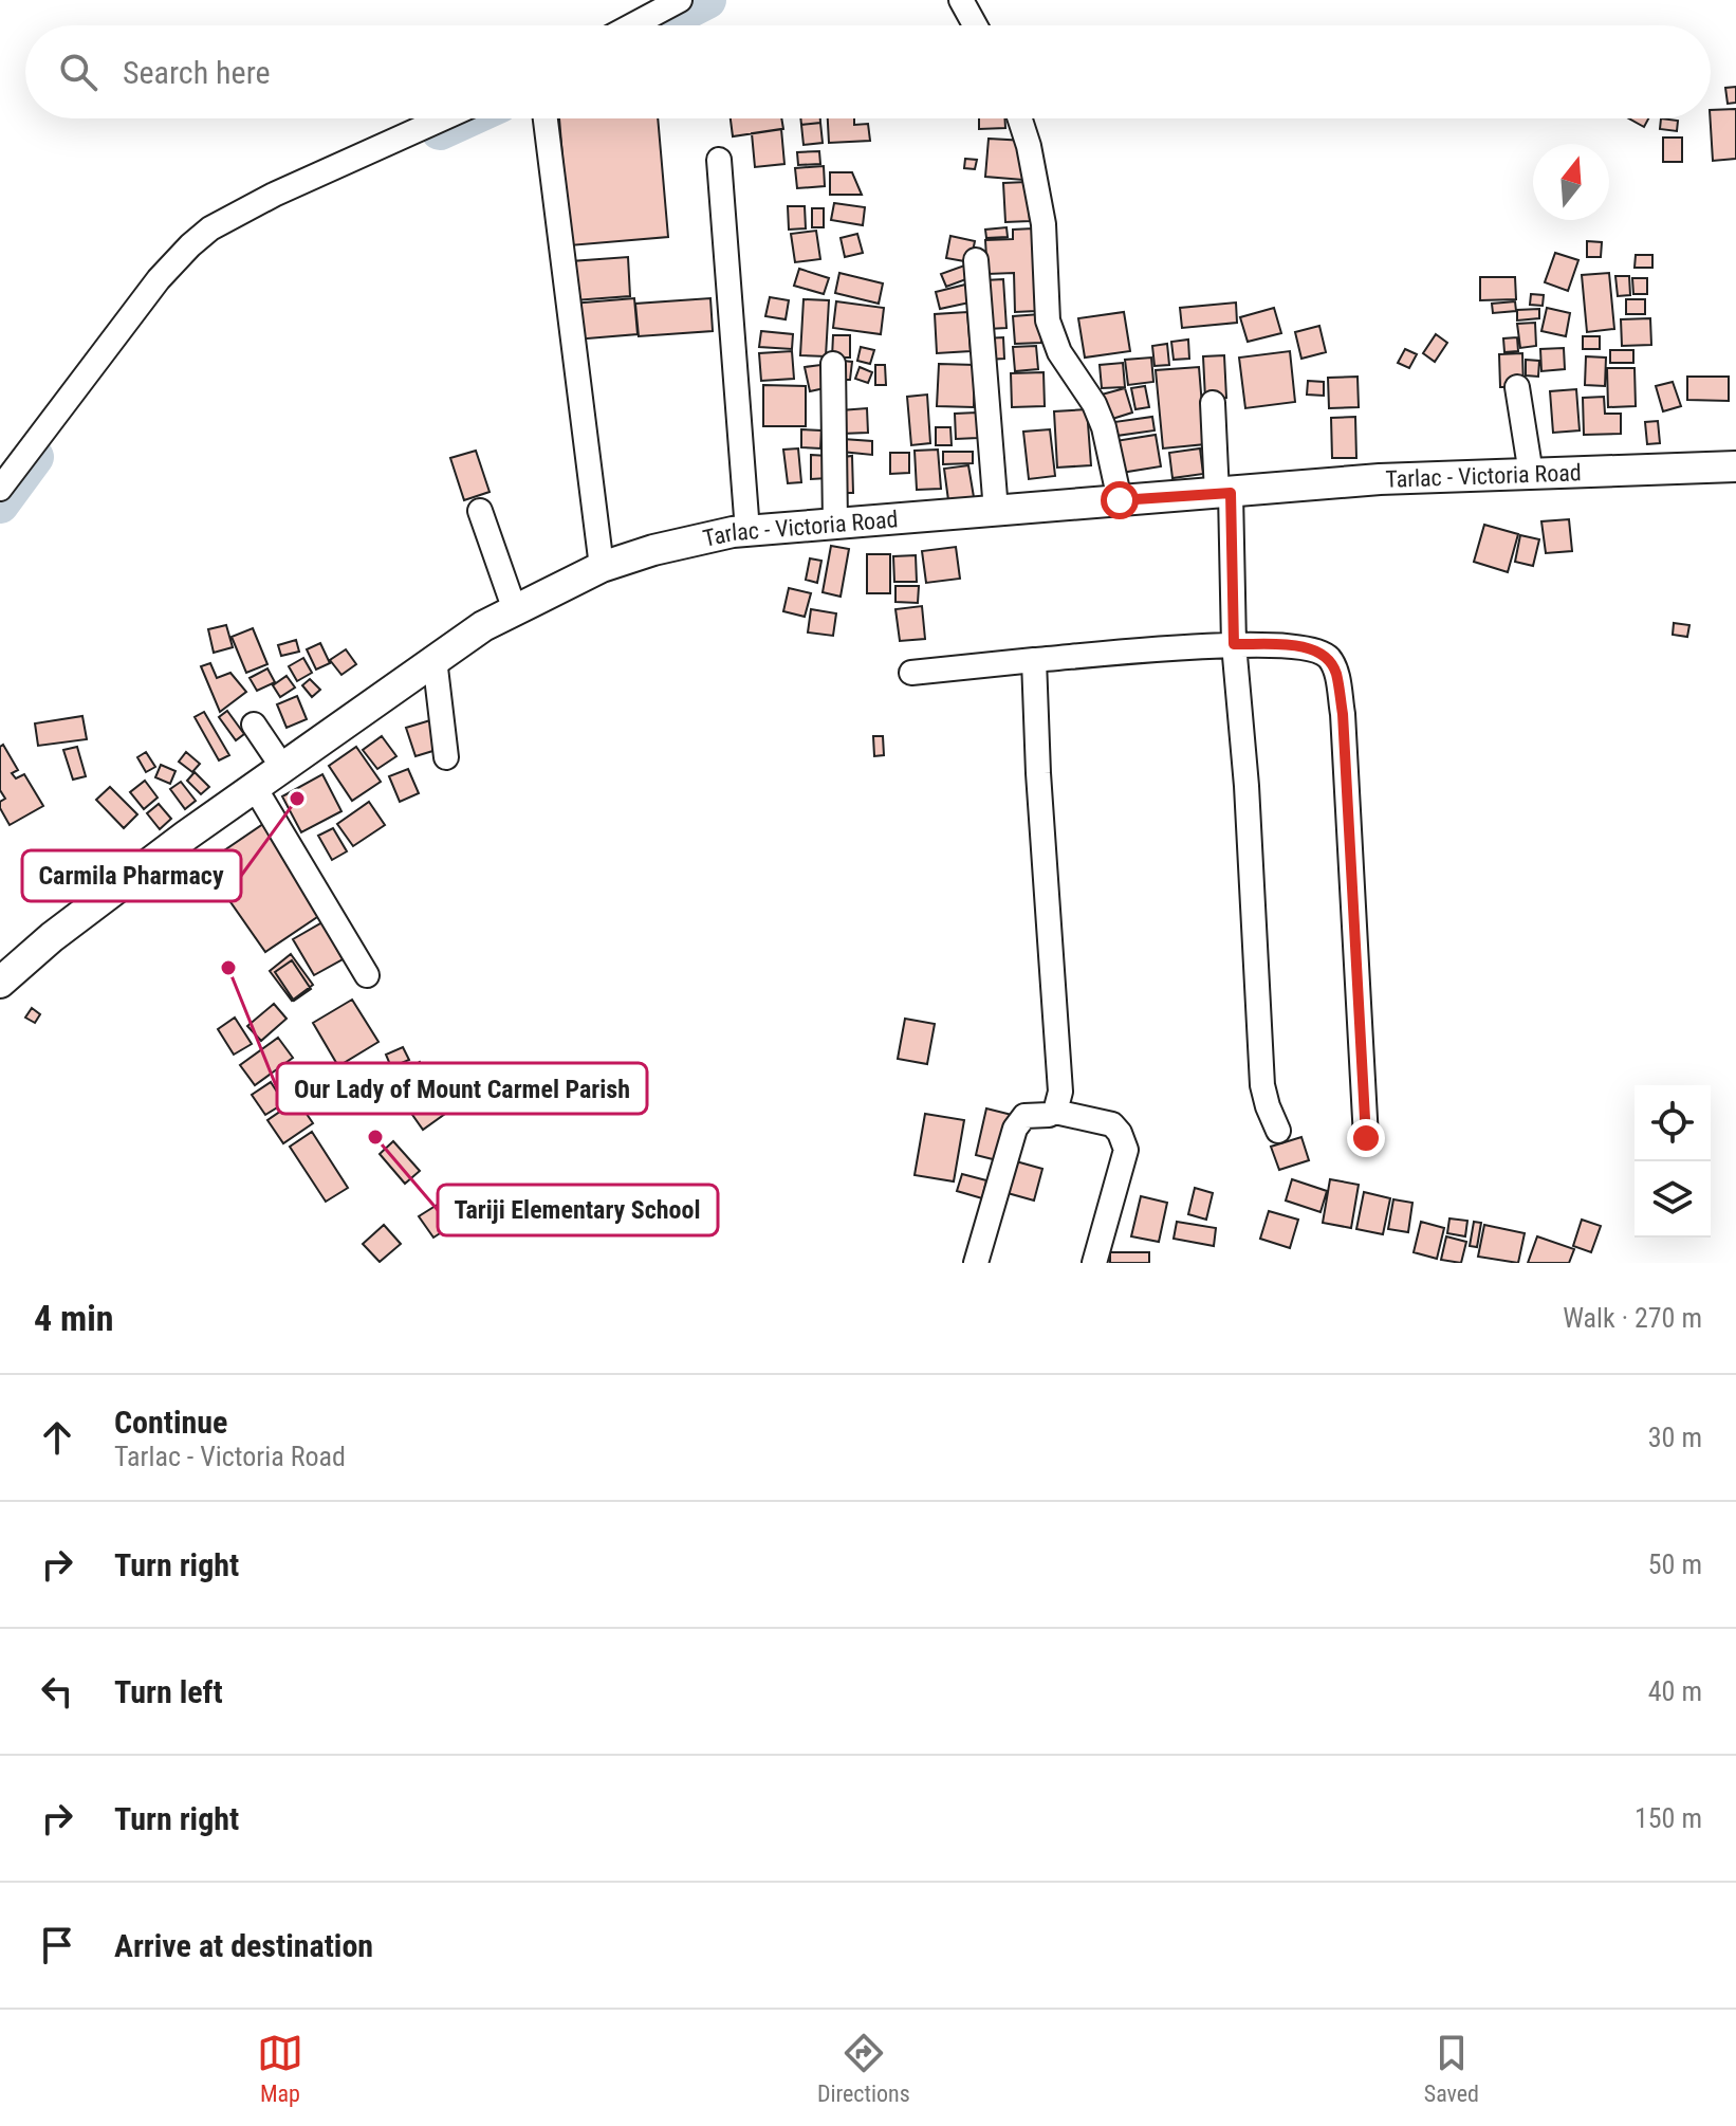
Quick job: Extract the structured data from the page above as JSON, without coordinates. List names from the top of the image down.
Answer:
{
  "streets": {
    "main road": ["Tarlac - Victoria Road"]
  },
  "places": ["Carmila Pharmacy", "Our Lady of Mount Carmel Parish", "Tariji Elementary School"],
  "north": "top",
  "page": {
    "search": "Search here",
    "heading": ["4 min", "Walk · 270 m"],
    "list": [
      ["Continue", "Tarlac - Victoria Road", "30 m"],
      ["Turn right", "50 m"],
      ["Turn left", "40 m"],
      ["Turn right", "150 m"],
      "Arrive at destination"
    ],
    "nav": ["Map", "Directions", "Saved"]
  }
}
